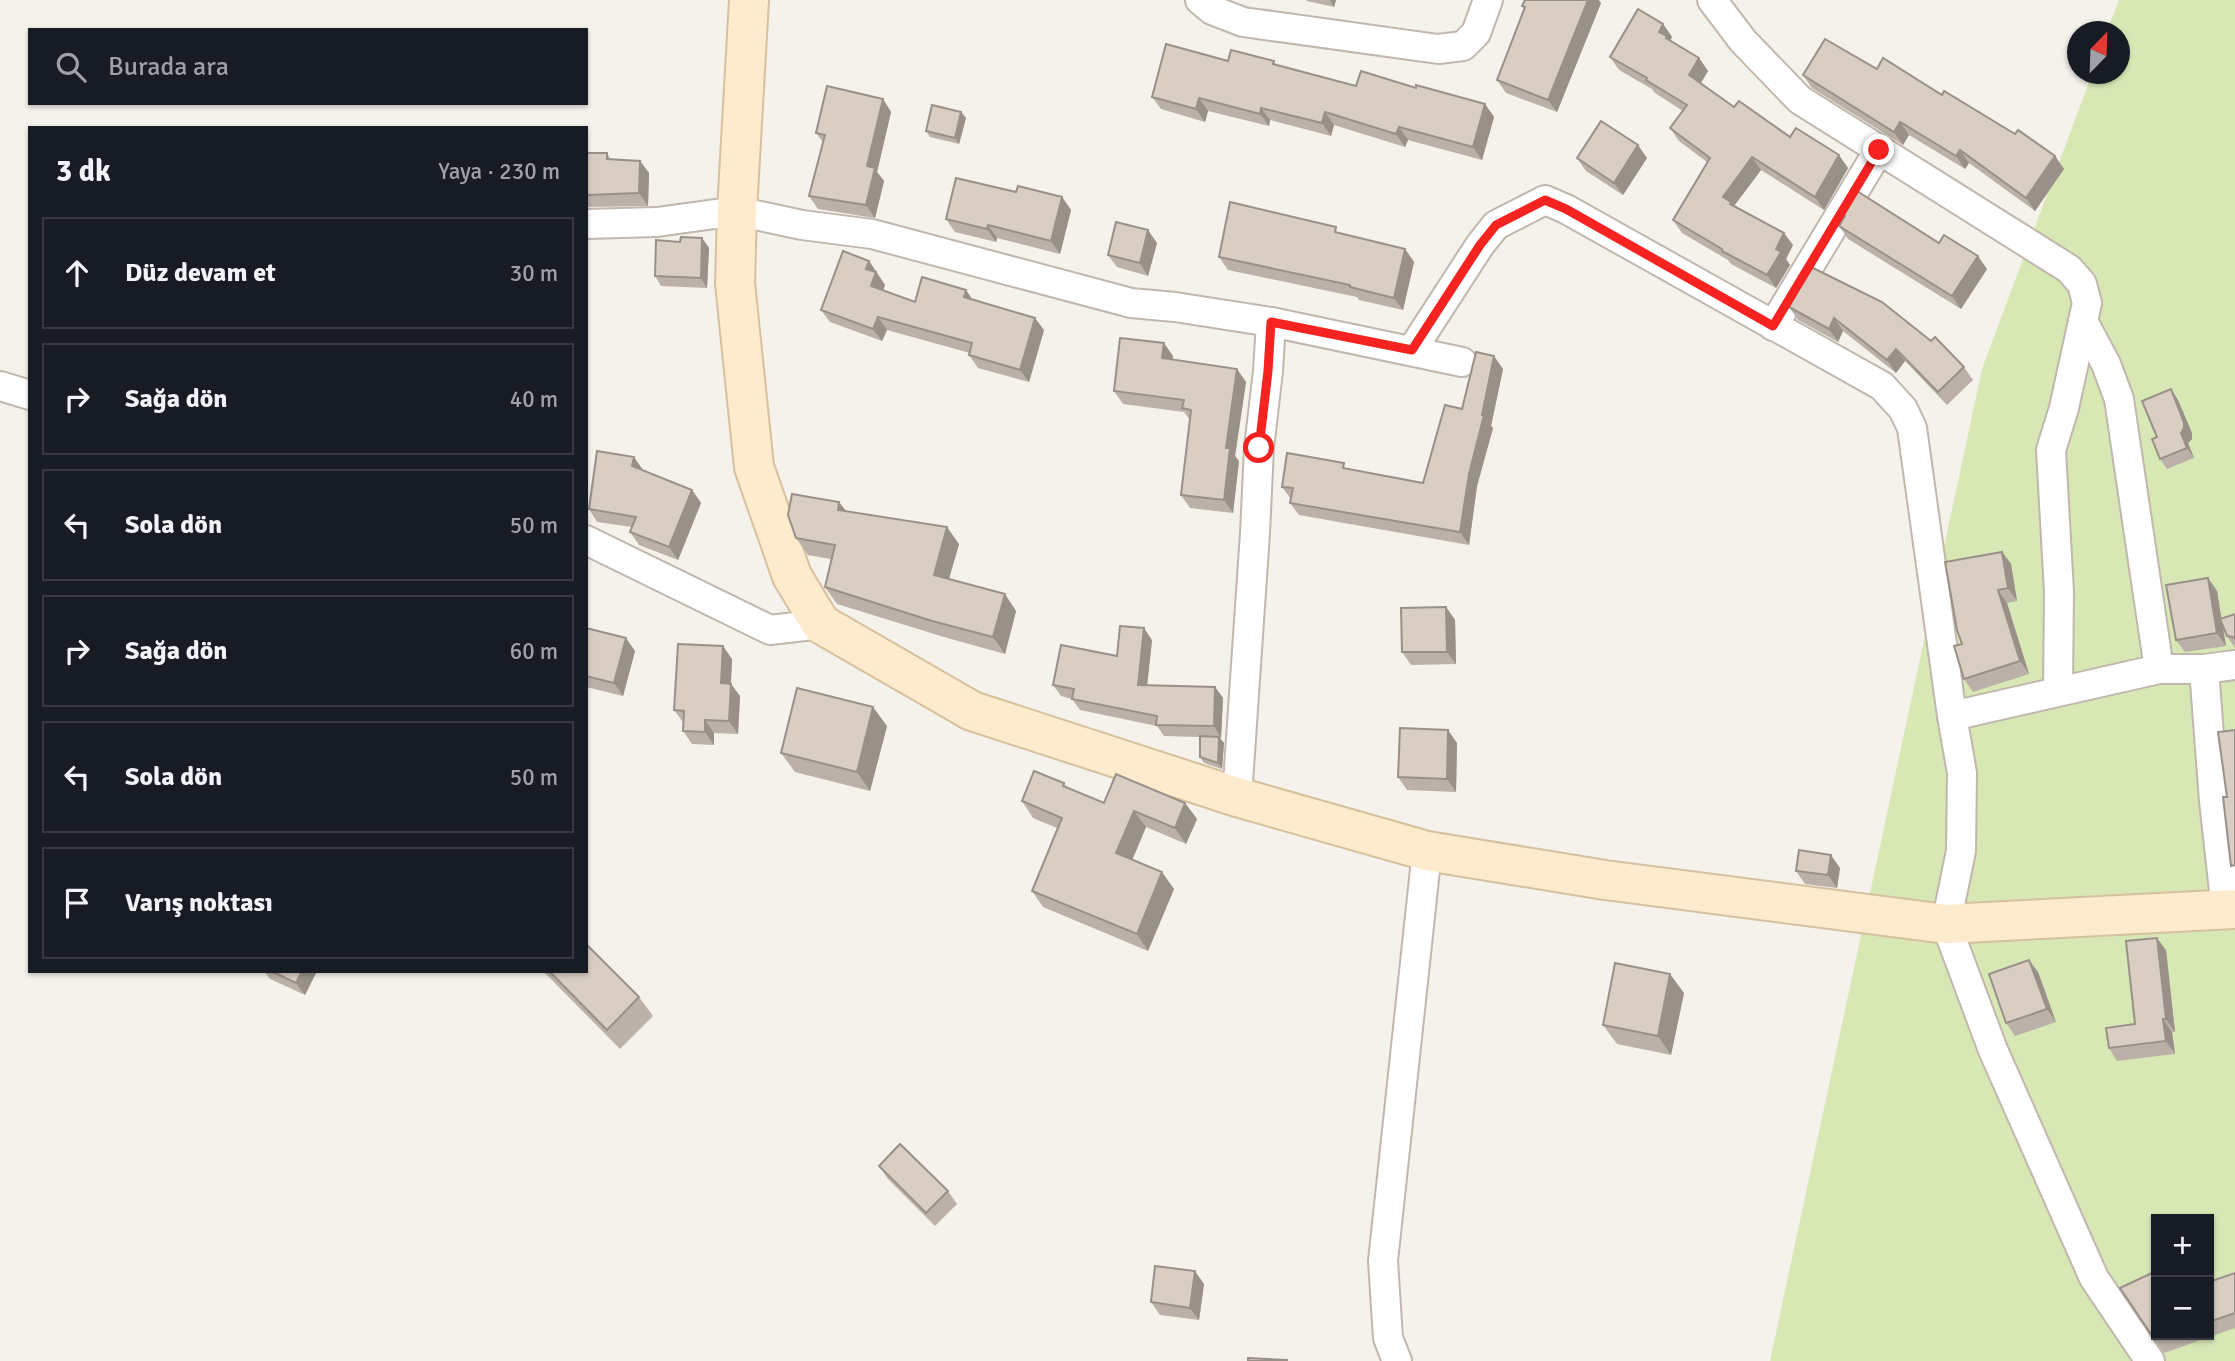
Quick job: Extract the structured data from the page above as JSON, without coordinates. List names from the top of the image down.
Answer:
{
  "north": "top right",
  "page": {
    "search": "Burada ara",
    "heading": ["3 dk", "Yaya · 230 m"],
    "list": [
      ["Düz devam et", "30 m"],
      ["Sağa dön", "40 m"],
      ["Sola dön", "50 m"],
      ["Sağa dön", "60 m"],
      ["Sola dön", "50 m"],
      "Varış noktası"
    ],
    "map_buttons": ["+", "−"]
  }
}
